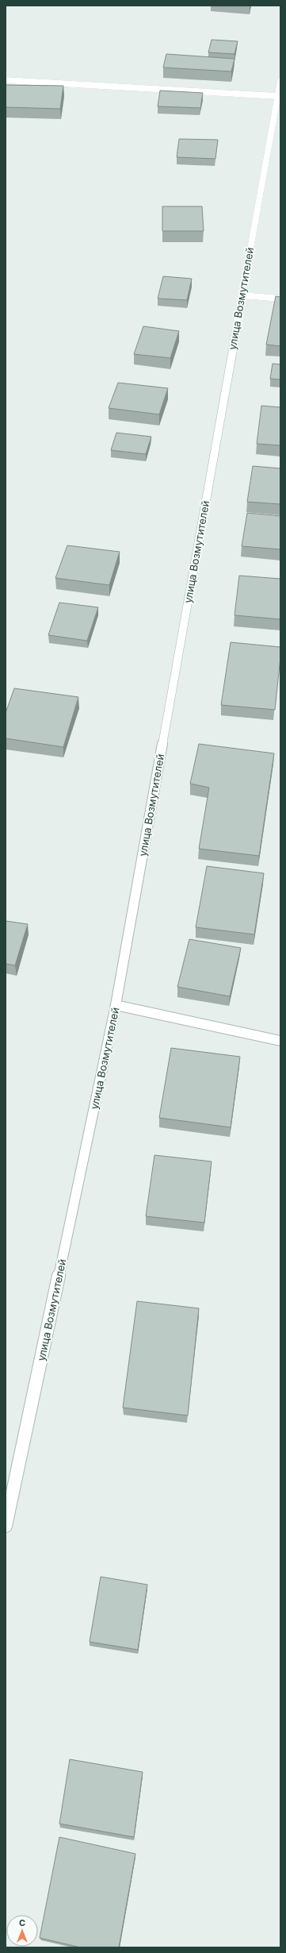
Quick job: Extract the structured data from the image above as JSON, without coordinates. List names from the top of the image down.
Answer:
{
  "streets": {
    "street": ["улица Возмутителей"]
  },
  "north": "top"
}
